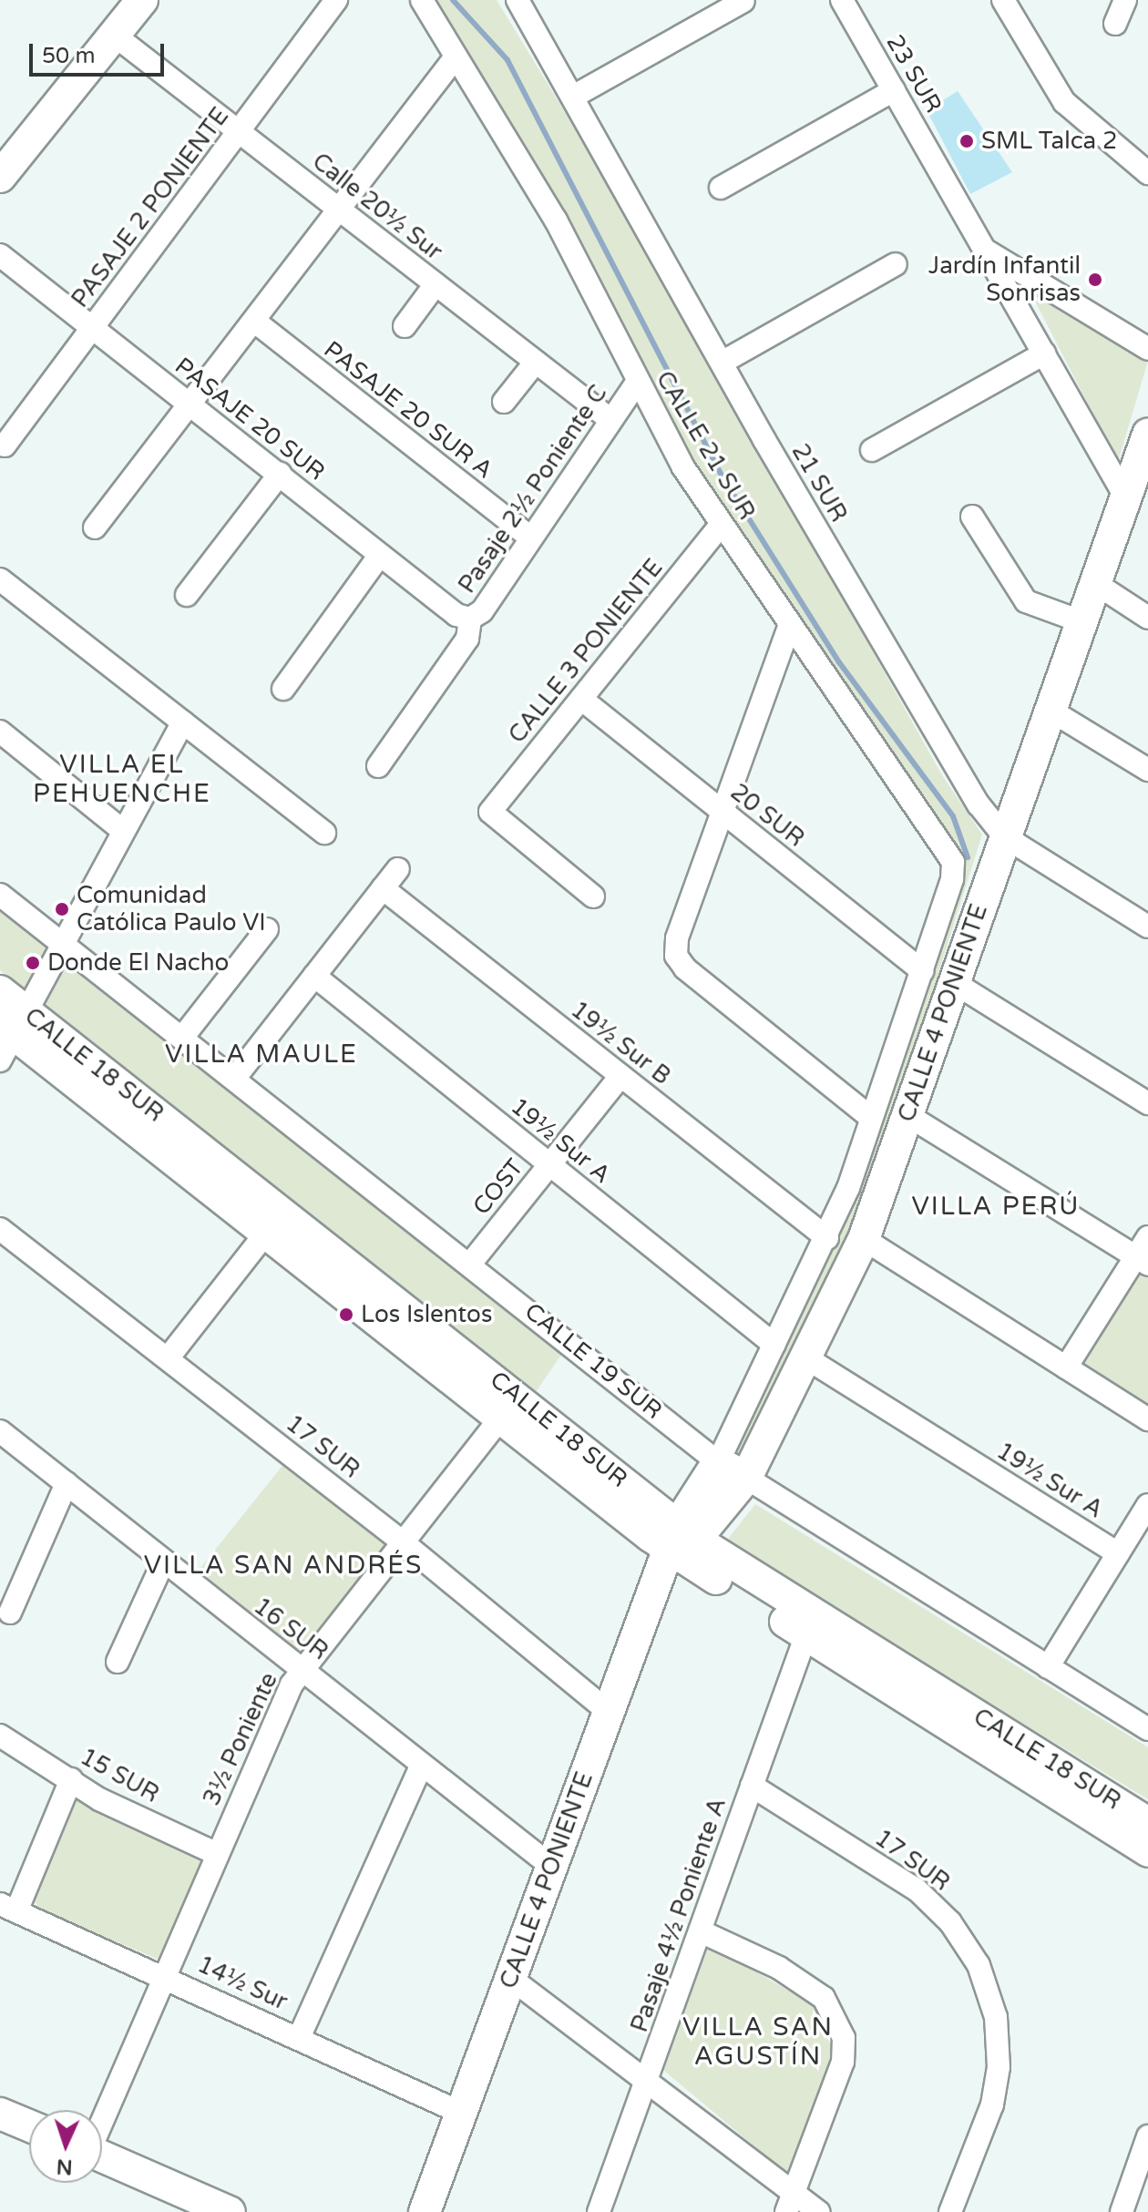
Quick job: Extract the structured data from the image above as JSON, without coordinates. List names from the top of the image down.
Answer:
{
  "streets": {
    "main road": ["CALLE 4 PONIENTE", "CALLE 18 SUR", "CALLE 19 SUR"],
    "street": [
      "23 SUR",
      "Calle 20½ Sur",
      "PASAJE 2 PONIENTE",
      "PASAJE 20 SUR A",
      "PASAJE 20 SUR",
      "CALLE 21 SUR",
      "21 SUR",
      "Pasaje 2½ Poniente C",
      "CALLE 3 PONIENTE",
      "20 SUR",
      "19½ Sur B",
      "19½ Sur A",
      "COST",
      "17 SUR",
      "16 SUR",
      "3½ Poniente",
      "15 SUR",
      "Pasaje 4½ Poniente A",
      "14½ Sur"
    ]
  },
  "crossings": [
    ["23 SUR", "CALLE 4 PONIENTE"],
    ["Calle 20½ Sur", "PASAJE 2 PONIENTE"],
    ["Calle 20½ Sur", "Pasaje 2½ Poniente C"],
    ["PASAJE 2 PONIENTE", "PASAJE 20 SUR"],
    ["PASAJE 20 SUR A", "Pasaje 2½ Poniente C"],
    ["PASAJE 20 SUR", "Pasaje 2½ Poniente C"],
    ["CALLE 21 SUR", "Pasaje 2½ Poniente C"],
    ["CALLE 21 SUR", "CALLE 3 PONIENTE"],
    ["CALLE 21 SUR", "CALLE 4 PONIENTE"],
    ["21 SUR", "CALLE 4 PONIENTE"],
    ["CALLE 3 PONIENTE", "20 SUR"],
    ["20 SUR", "CALLE 4 PONIENTE"],
    ["CALLE 4 PONIENTE", "19½ Sur B"],
    ["CALLE 4 PONIENTE", "CALLE 18 SUR"],
    ["CALLE 4 PONIENTE", "19½ Sur A"],
    ["CALLE 4 PONIENTE", "CALLE 19 SUR"],
    ["CALLE 4 PONIENTE", "17 SUR"],
    ["CALLE 4 PONIENTE", "16 SUR"],
    ["CALLE 4 PONIENTE", "14½ Sur"],
    ["19½ Sur B", "COST"],
    ["CALLE 18 SUR", "3½ Poniente"],
    ["CALLE 18 SUR", "Pasaje 4½ Poniente A"],
    ["19½ Sur A", "COST"],
    ["COST", "CALLE 19 SUR"],
    ["17 SUR", "3½ Poniente"],
    ["17 SUR", "Pasaje 4½ Poniente A"],
    ["16 SUR", "3½ Poniente"],
    ["3½ Poniente", "15 SUR"],
    ["3½ Poniente", "14½ Sur"]
  ],
  "districts": [
    "VILLA EL PEHUENCHE",
    "VILLA MAULE",
    "VILLA PERÚ",
    "VILLA SAN ANDRÉS",
    "VILLA SAN AGUSTÍN"
  ],
  "places": [
    "SML Talca 2",
    "Jardín Infantil Sonrisas",
    "Comunidad Católica Paulo VI",
    "Donde El Nacho",
    "Los Islentos"
  ],
  "scale_bar": "50 m",
  "north": "bottom"
}
